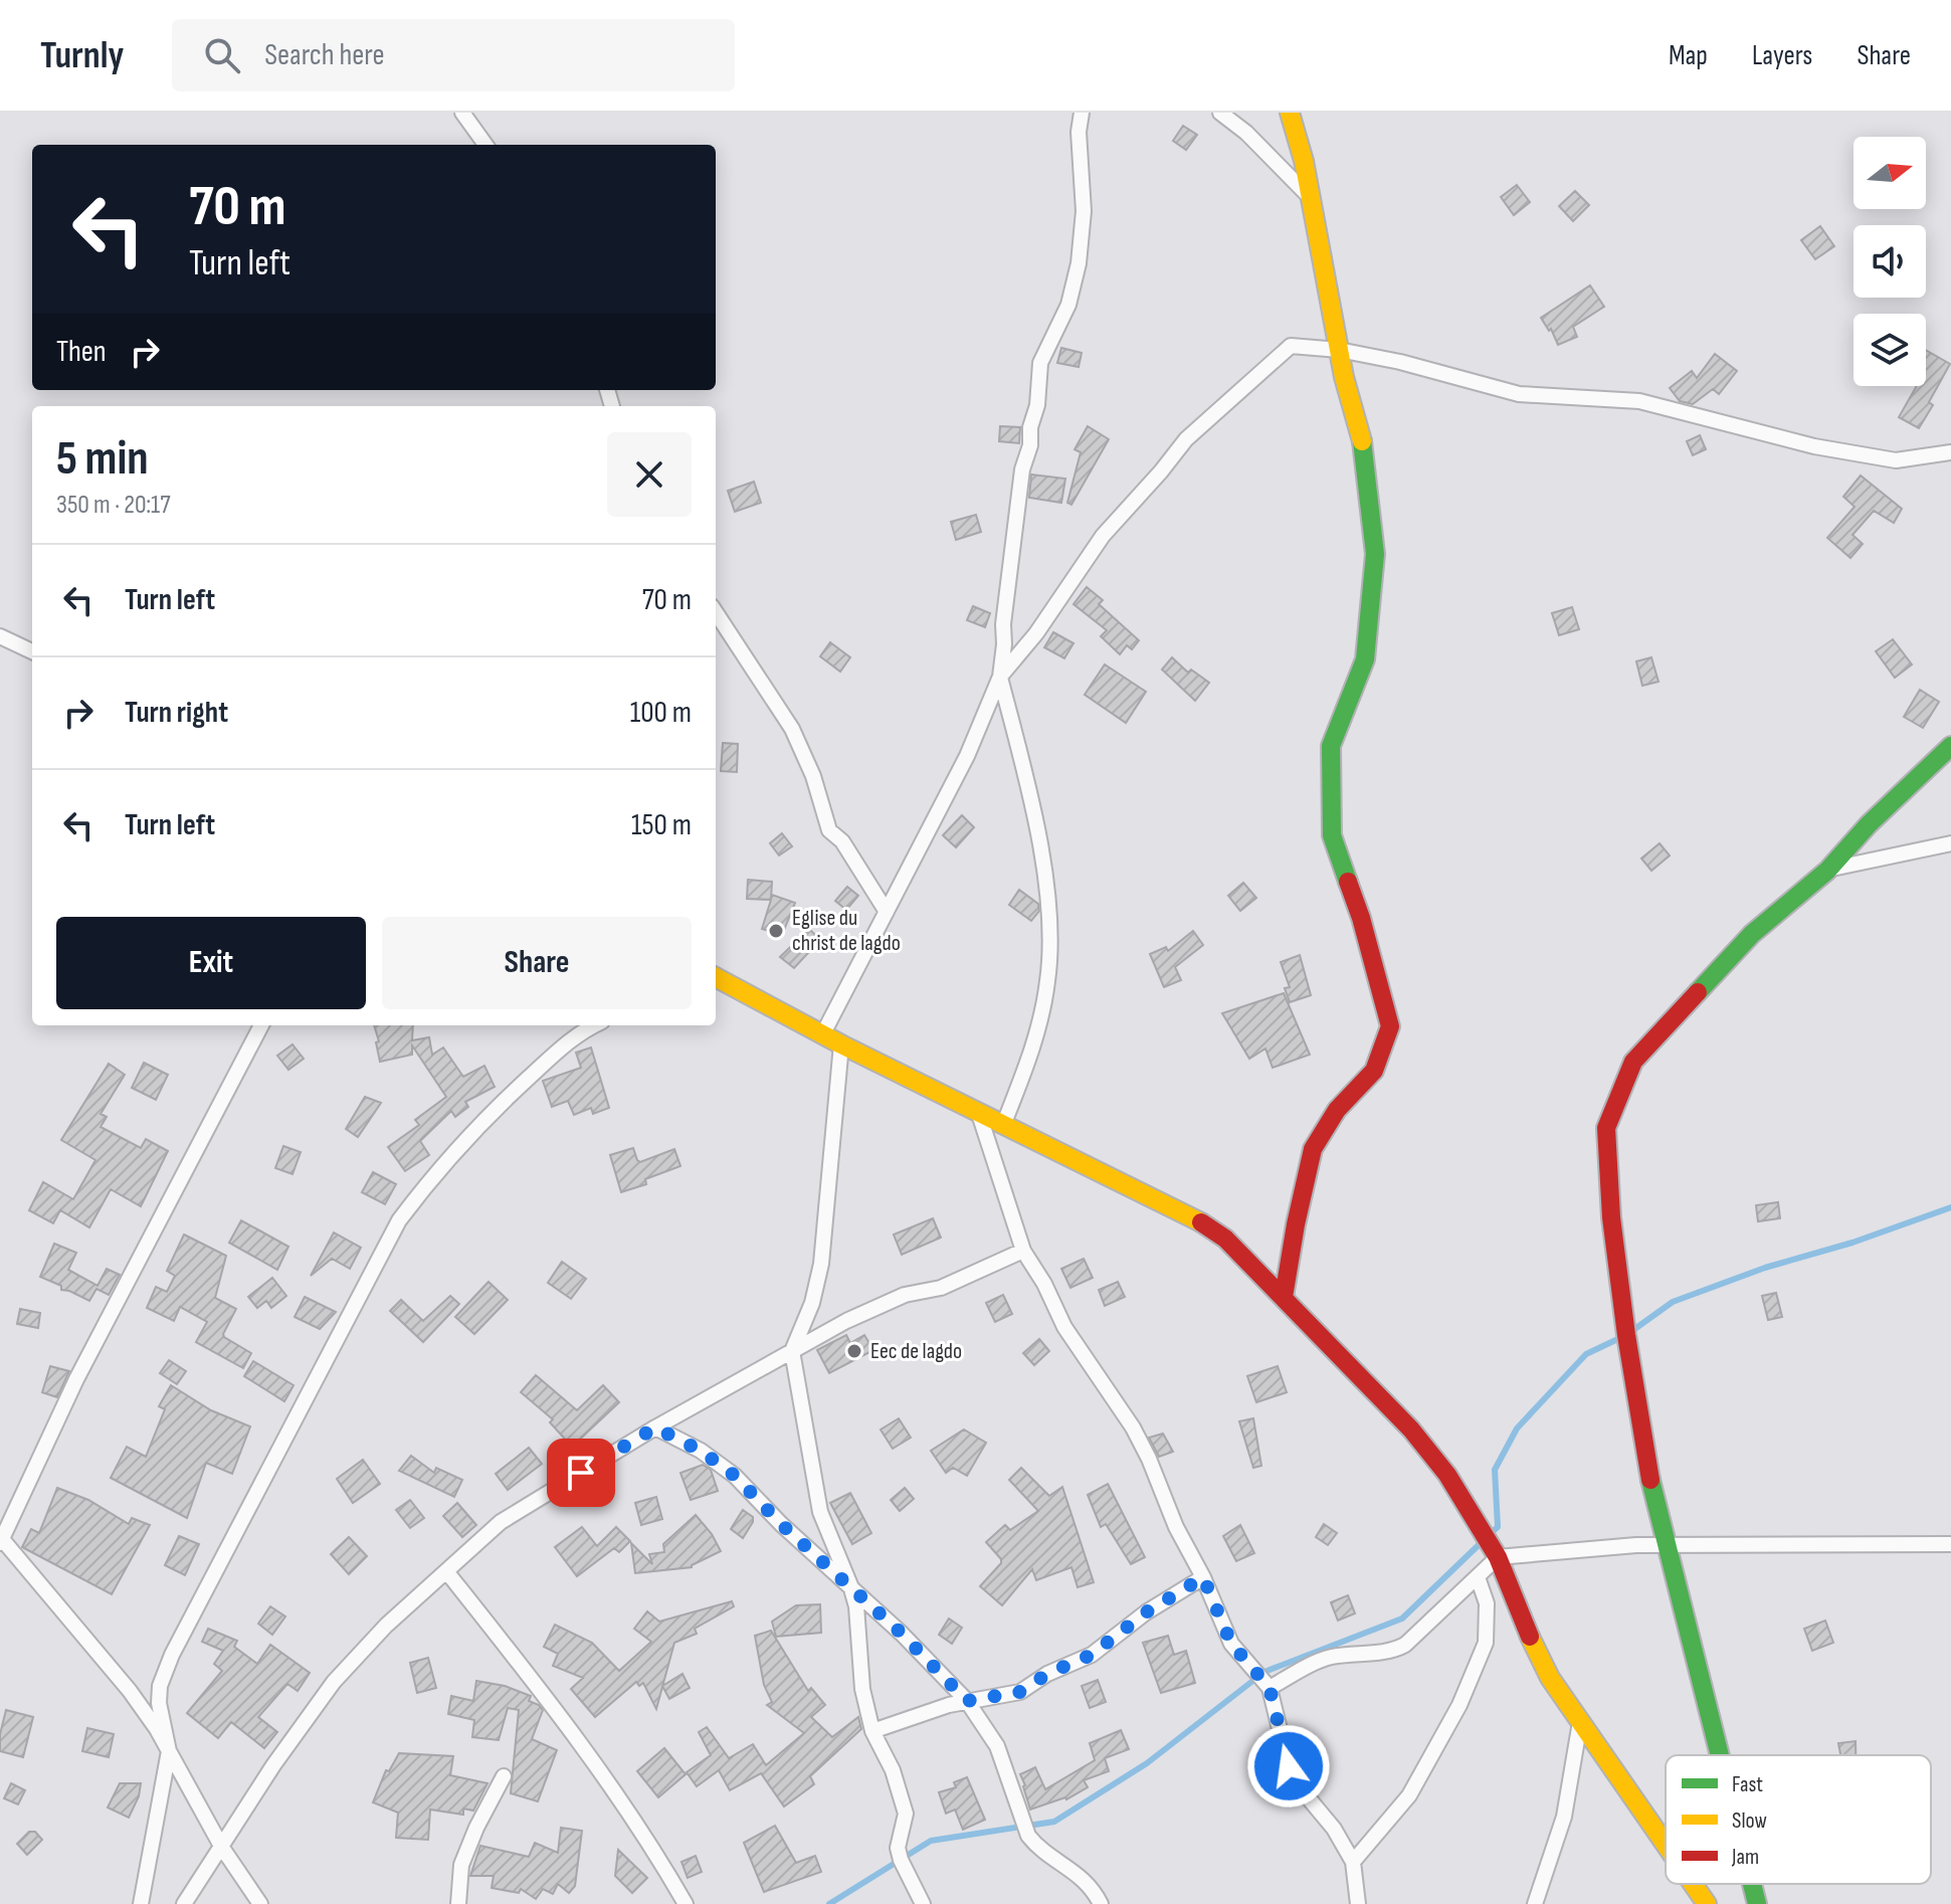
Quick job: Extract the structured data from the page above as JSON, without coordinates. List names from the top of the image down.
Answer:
{
  "places": ["Eglise du christ de lagdo", "Eec de lagdo"],
  "legend": ["Fast", "Slow", "Jam"],
  "north": "right",
  "page": {
    "header": "Turnly",
    "search": "Search here",
    "nav": ["Map", "Layers", "Share"],
    "turn": ["70 m", "Turn left"],
    "then": "Then",
    "heading": ["5 min", "350 m · 20:17"],
    "list": [
      {
        "name": "Turn left",
        "value": "70 m"
      },
      {
        "name": "Turn right",
        "value": "100 m"
      },
      {
        "name": "Turn left",
        "value": "150 m"
      }
    ],
    "buttons": ["Exit", "Share"]
  }
}
